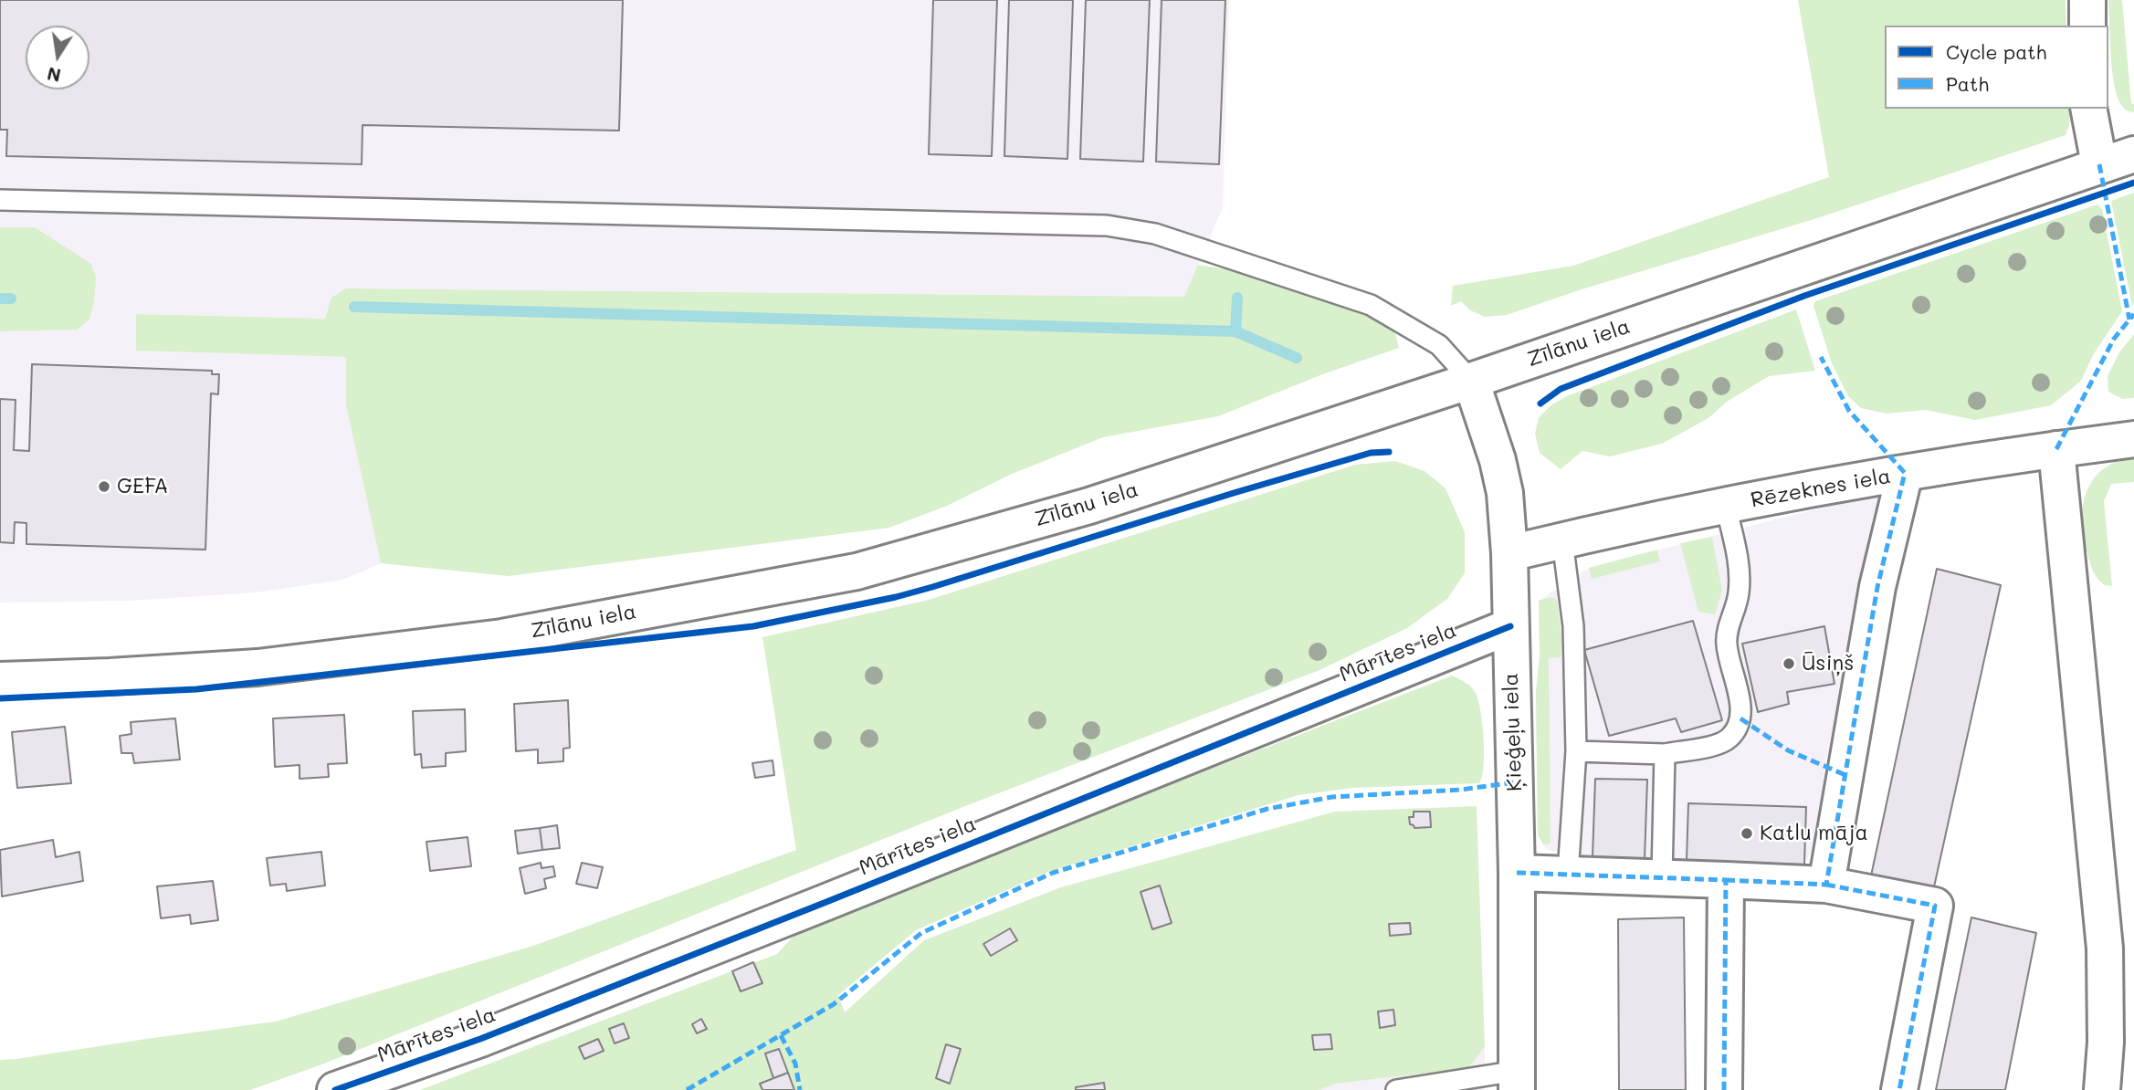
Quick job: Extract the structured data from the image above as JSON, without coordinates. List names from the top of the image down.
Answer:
{
  "streets": {
    "main road": [
      "Zīlānu iela",
      "Rēzeknes iela",
      "Mārītes iela",
      "Ķieģeļu iela"
    ]
  },
  "crossings": [
    ["Zīlānu iela", "Ķieģeļu iela"],
    ["Rēzeknes iela", "Ķieģeļu iela"],
    ["Mārītes iela", "Ķieģeļu iela"]
  ],
  "places": ["GEFA", "Ūsiņš", "Katlu māja"],
  "legend": ["Cycle path", "Path"],
  "north": "bottom"
}
